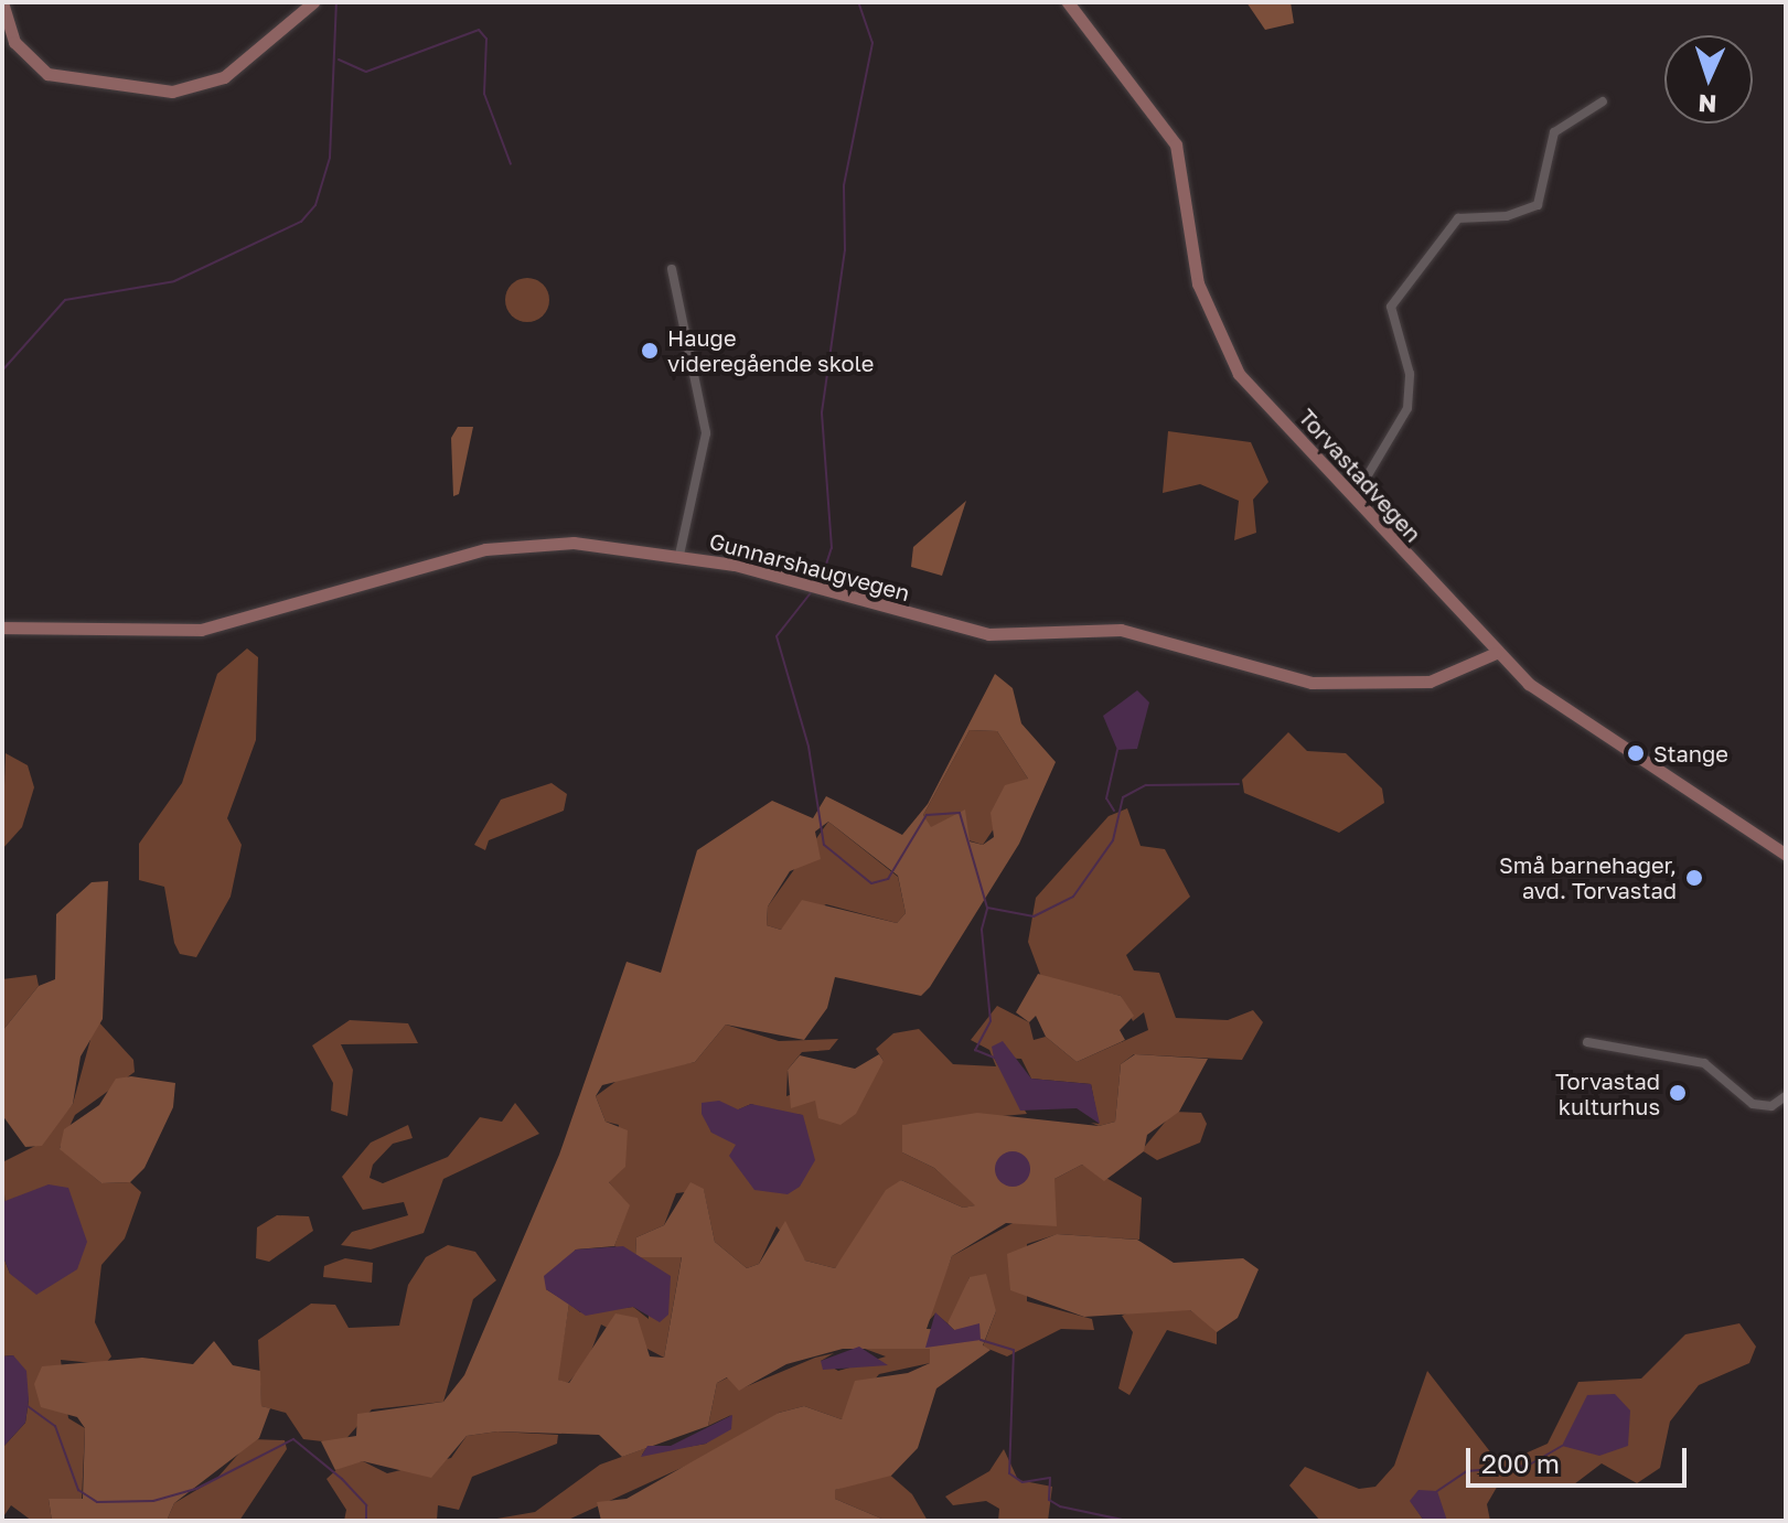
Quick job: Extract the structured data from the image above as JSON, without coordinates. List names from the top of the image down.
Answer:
{
  "streets": {
    "main road": ["Torvastadvegen", "Gunnarshaugvegen"]
  },
  "crossings": [
    ["Torvastadvegen", "Gunnarshaugvegen"]
  ],
  "places": [
    "Hauge videregående skole",
    "Stange",
    "Små barnehager, avd. Torvastad",
    "Torvastad kulturhus"
  ],
  "scale_bar": "200 m",
  "north": "bottom"
}
